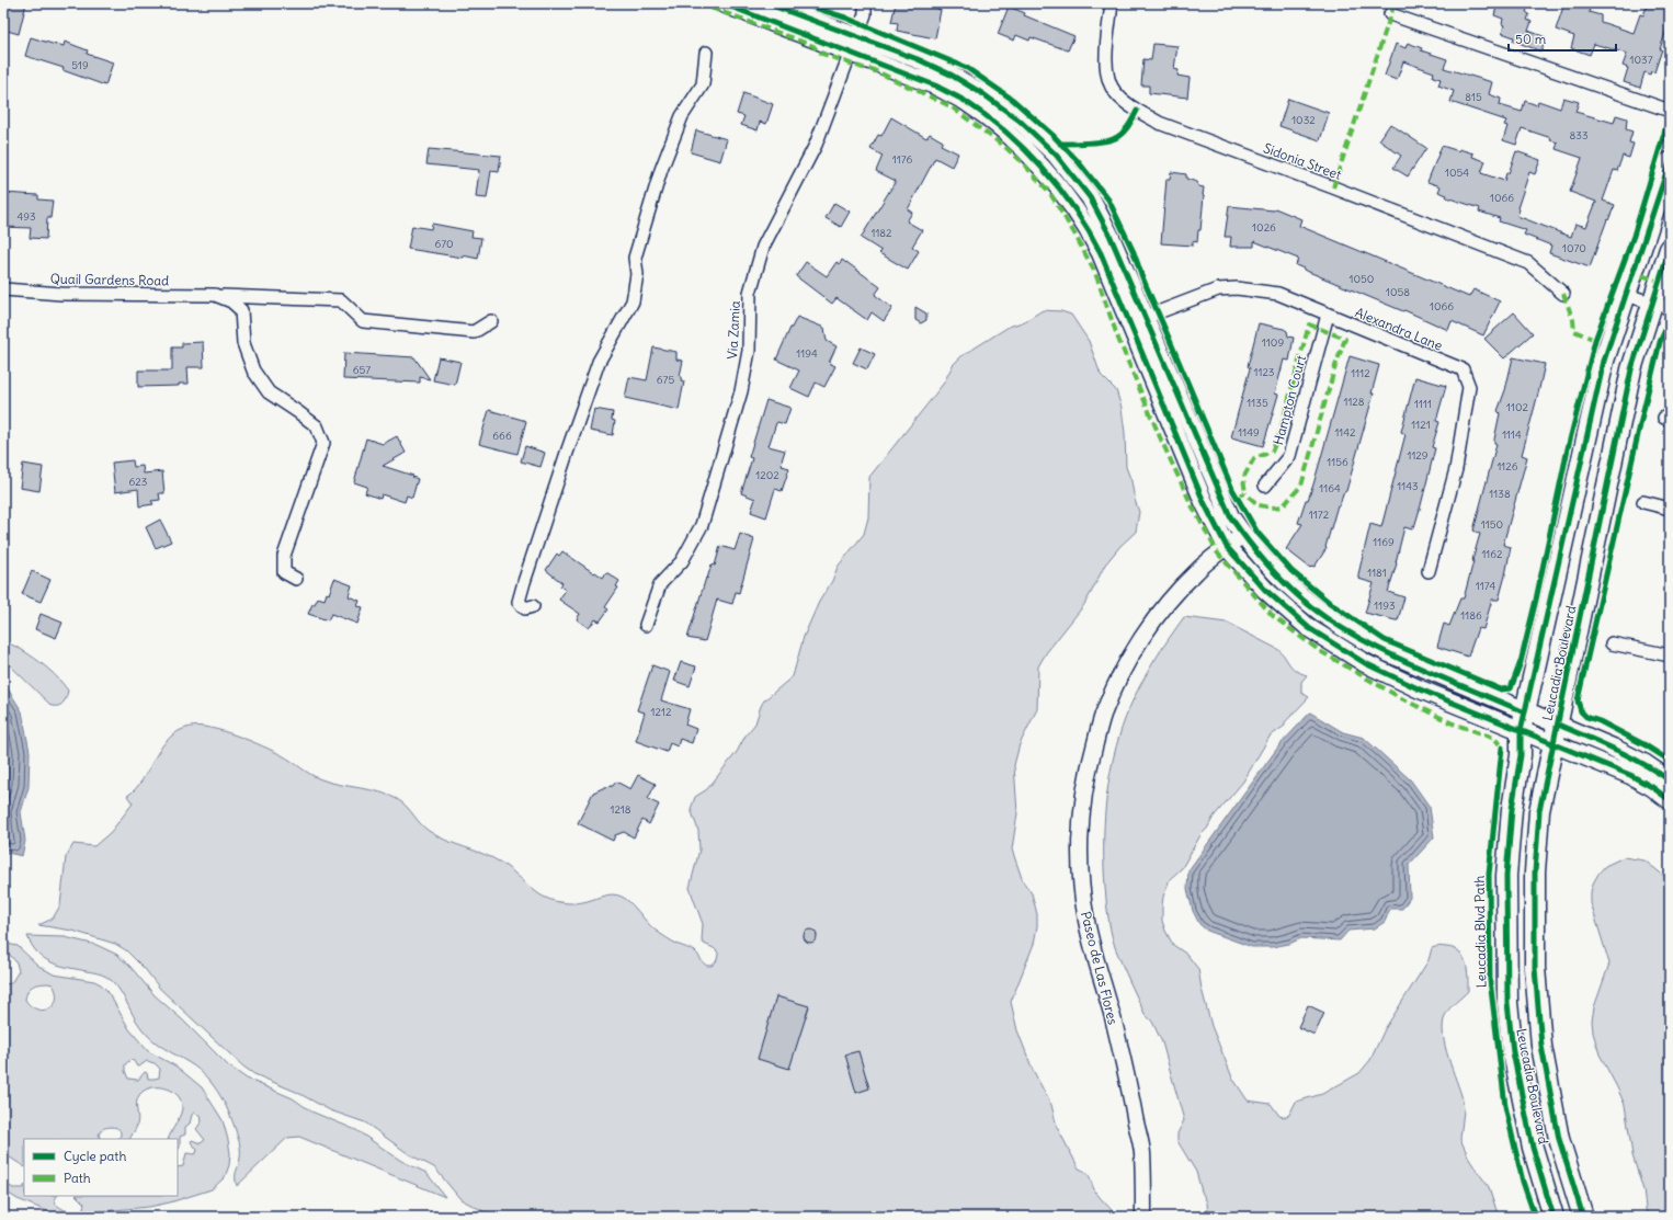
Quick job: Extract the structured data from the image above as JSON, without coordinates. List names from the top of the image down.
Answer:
{
  "streets": {
    "main road": ["Leucadia Boulevard"],
    "street": [
      "Sidonia Street",
      "Quail Gardens Road",
      "Alexandra Lane",
      "Via Zamia",
      "Hampton Court",
      "Paseo de Las Flores"
    ],
    "cycle path": ["Leucadia Blvd Path"]
  },
  "crossings": [
    ["Alexandra Lane", "Hampton Court"]
  ],
  "house_numbers": [
    "1037",
    "519",
    "815",
    "1032",
    "833",
    "1176",
    "1054",
    "1066",
    "493",
    "1026",
    "1182",
    "670",
    "1070",
    "1050",
    "1058",
    "1066",
    "1109",
    "1194",
    "657",
    "1123",
    "1112",
    "675",
    "1128",
    "1135",
    "1111",
    "1102",
    "1121",
    "1149",
    "1142",
    "1114",
    "666",
    "1129",
    "1156",
    "1126",
    "1202",
    "623",
    "1143",
    "1164",
    "1138",
    "1172",
    "1150",
    "1169",
    "1162",
    "1181",
    "1174",
    "1193",
    "1186",
    "1212",
    "1218"
  ],
  "legend": ["Cycle path", "Path"],
  "scale_bar": "50 m"
}
